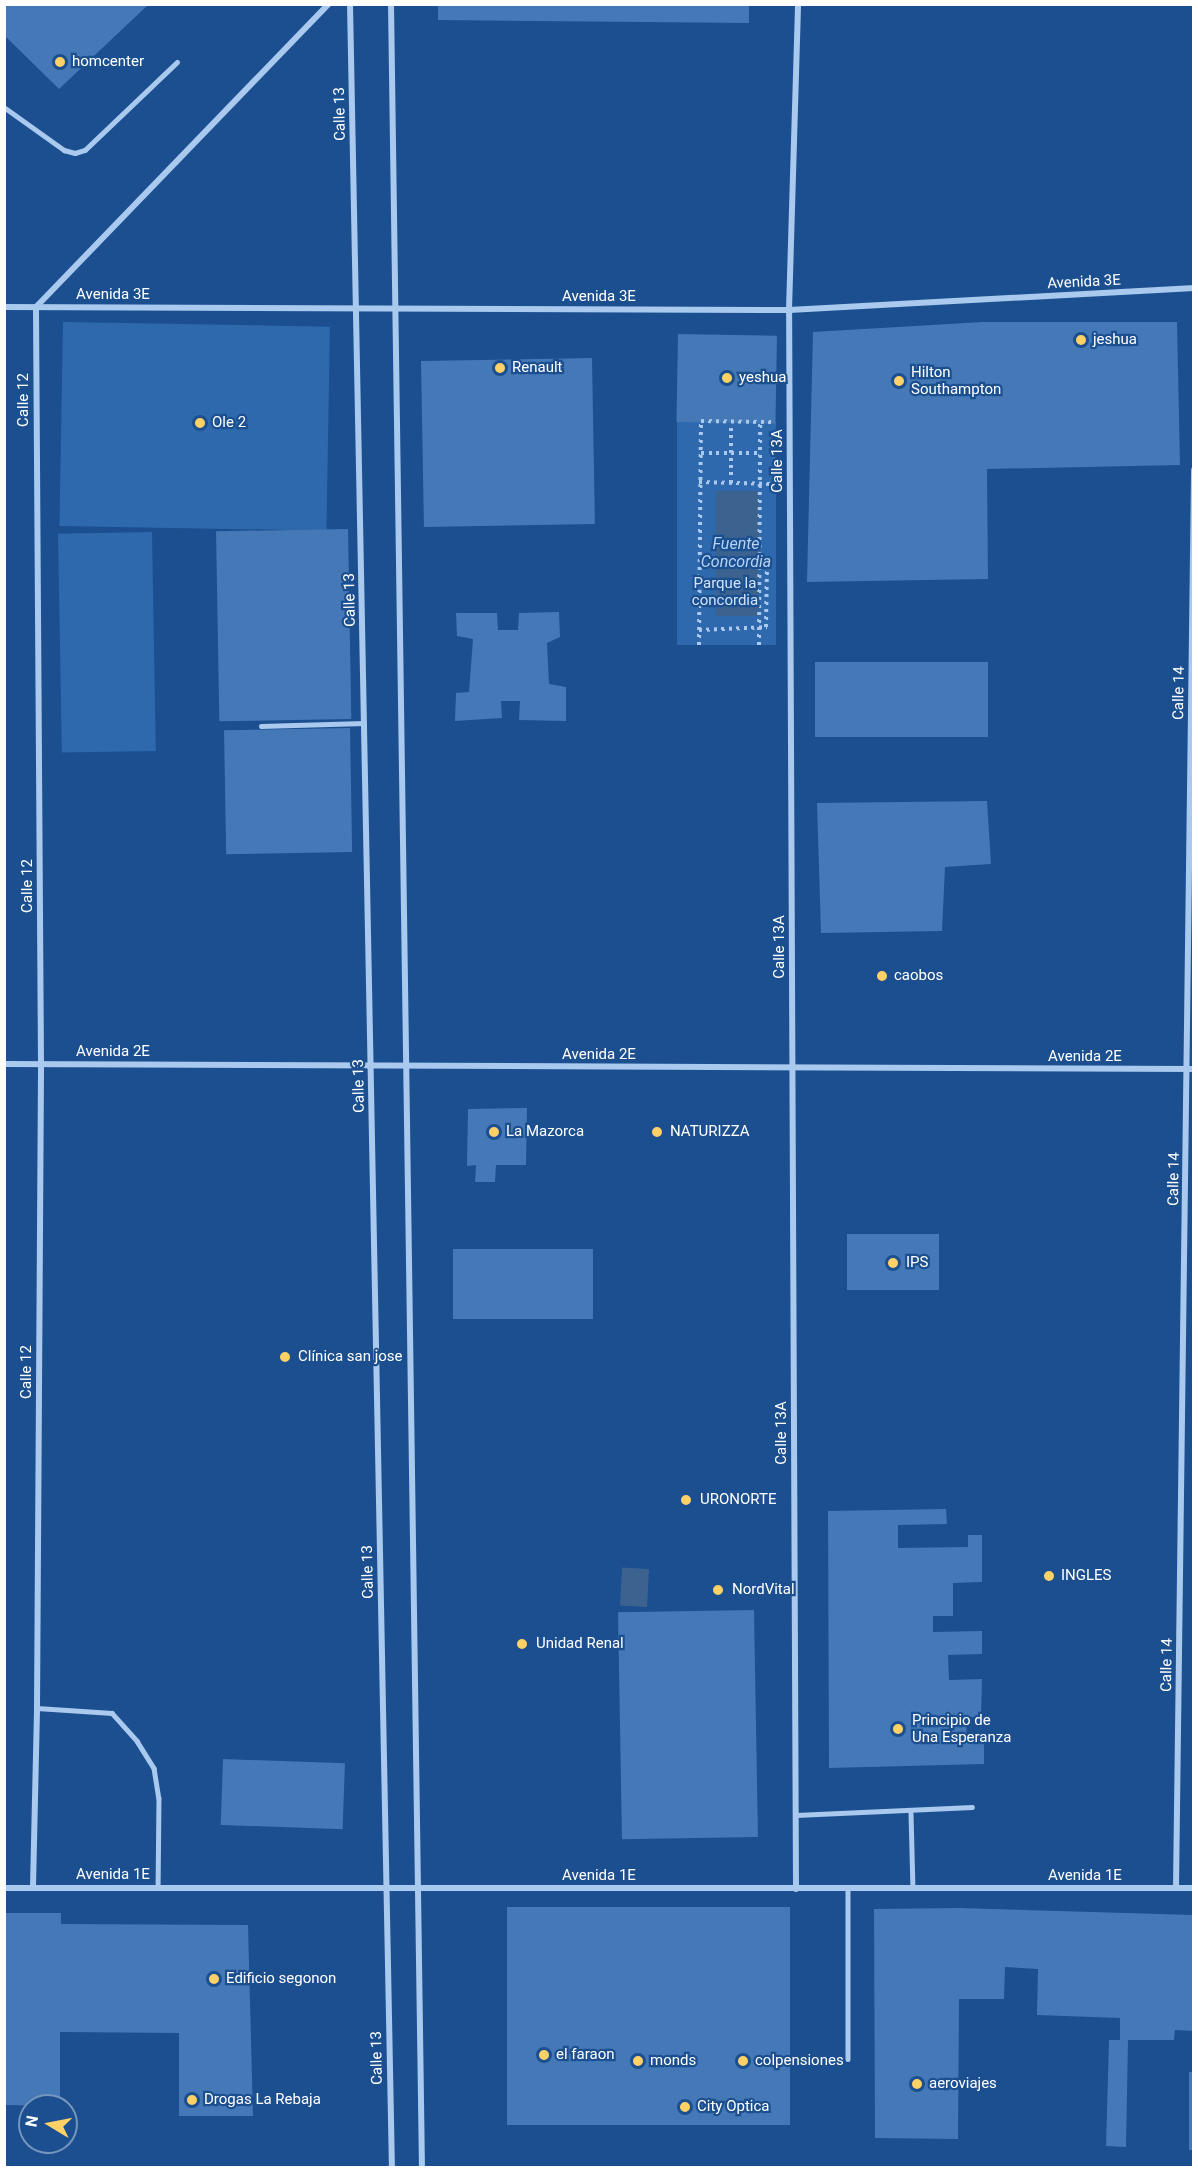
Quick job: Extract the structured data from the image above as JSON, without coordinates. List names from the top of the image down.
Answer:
{
  "streets": {
    "street": [
      "Calle 13",
      "Avenida 3E",
      "Calle 12",
      "Calle 13A",
      "Calle 14",
      "Avenida 2E",
      "Avenida 1E"
    ]
  },
  "crossings": [
    ["Calle 13", "Avenida 3E"],
    ["Calle 13", "Avenida 2E"],
    ["Calle 13", "Avenida 1E"],
    ["Avenida 3E", "Calle 12"],
    ["Avenida 3E", "Calle 13A"],
    ["Calle 12", "Avenida 2E"],
    ["Calle 12", "Avenida 1E"],
    ["Calle 13A", "Avenida 2E"],
    ["Calle 13A", "Avenida 1E"],
    ["Calle 14", "Avenida 2E"],
    ["Calle 14", "Avenida 1E"]
  ],
  "water": ["Fuente Concordia"],
  "parks": ["Parque la concordia"],
  "places": [
    "homcenter",
    "jeshua",
    "Renault",
    "yeshua",
    "Hilton Southampton",
    "Ole 2",
    "caobos",
    "La Mazorca",
    "NATURIZZA",
    "IPS",
    "Clínica san jose",
    "URONORTE",
    "INGLES",
    "NordVital",
    "Unidad Renal",
    "Principio de Una Esperanza",
    "Edificio segonon",
    "el faraon",
    "monds",
    "colpensiones",
    "aeroviajes",
    "Drogas La Rebaja",
    "City Optica"
  ],
  "north": "left"
}
